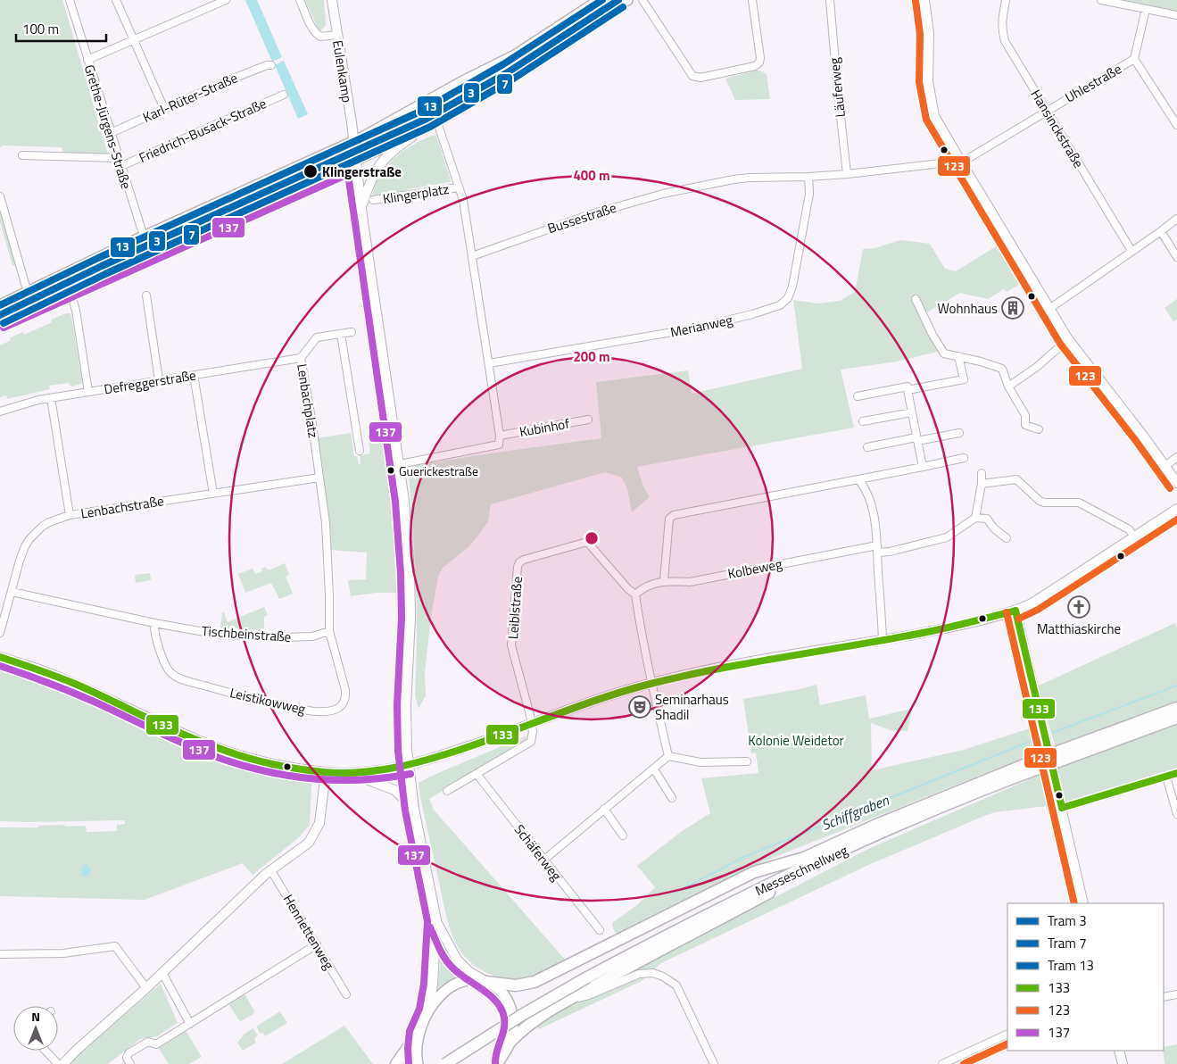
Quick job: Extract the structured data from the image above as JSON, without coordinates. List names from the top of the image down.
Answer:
{
  "streets": {
    "highway": ["Messeschnellweg"],
    "street": [
      "Eulenkamp",
      "Uhlestraße",
      "Läuferweg",
      "Karl-Rüter-Straße",
      "Grethe-Jürgens-Straße",
      "Hansinckstraße",
      "Friedrich-Busack-Straße",
      "Klingerplatz",
      "Bussestraße",
      "Merianweg",
      "Defreggerstraße",
      "Lenbachplatz",
      "Kubinhof",
      "Lenbachstraße",
      "Kolbeweg",
      "Leiblstraße",
      "Tischbeinstraße",
      "Leistikowweg",
      "Schäferweg",
      "Henriettenweg"
    ]
  },
  "crossings": [
    ["Uhlestraße", "Hansinckstraße"],
    ["Uhlestraße", "Bussestraße"],
    ["Läuferweg", "Bussestraße"],
    ["Karl-Rüter-Straße", "Grethe-Jürgens-Straße"],
    ["Grethe-Jürgens-Straße", "Friedrich-Busack-Straße"],
    ["Bussestraße", "Merianweg"],
    ["Defreggerstraße", "Lenbachplatz"],
    ["Lenbachplatz", "Lenbachstraße"],
    ["Lenbachstraße", "Tischbeinstraße"],
    ["Kolbeweg", "Leiblstraße"],
    ["Tischbeinstraße", "Leistikowweg"]
  ],
  "water": ["Schiffgraben"],
  "parks": ["Kolonie Weidetor"],
  "places": {
    "other": ["Klingerstraße", "Guerickestraße"],
    "building": ["Wohnhaus"],
    "church": ["Matthiaskirche"],
    "theatre": ["Seminarhaus Shadil"]
  },
  "lines": [
    "tram line 3",
    "tram line 13",
    "transit line 123",
    "tram line 7",
    "transit line 137",
    "transit line 133"
  ],
  "legend": [
    "Tram 3",
    "Tram 7",
    "Tram 13",
    "133",
    "123",
    "137"
  ],
  "scale_bar": "100 m",
  "north": "top",
  "rings": ["400 m", "200 m"]
}
